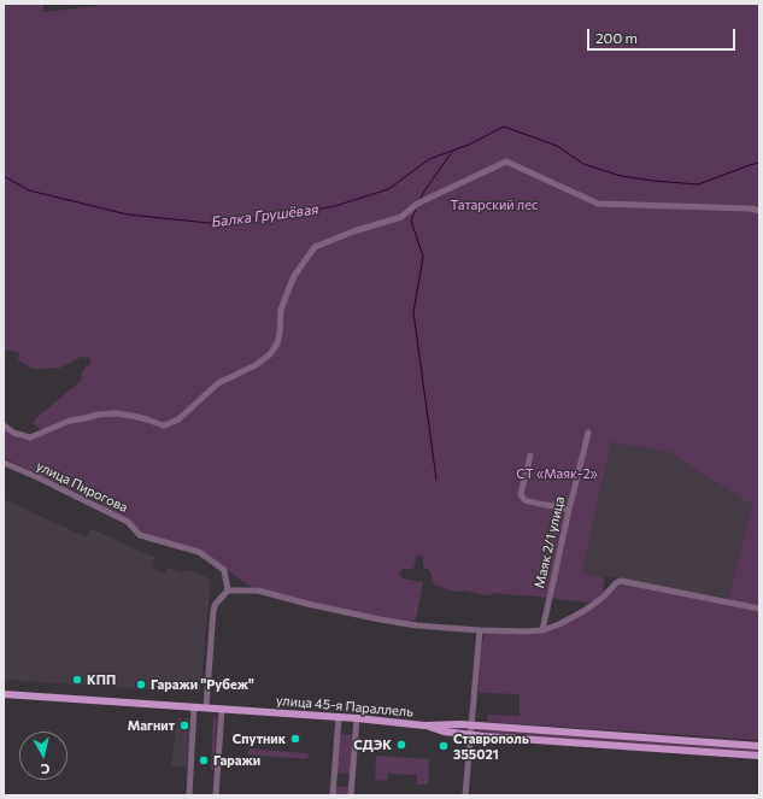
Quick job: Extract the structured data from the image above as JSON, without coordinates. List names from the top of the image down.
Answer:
{
  "streets": {
    "main road": ["улица 45-я Параллель"],
    "street": ["улица Пирогова", "Маяк 2/1 улица"]
  },
  "water": ["Балка Грушёвая"],
  "parks": ["Татарский лес", "СТ «Маяк-2»"],
  "places": [
    "КПП",
    "Гаражи \"Рубеж\"",
    "Магнит",
    "Спутник",
    "СДЭК",
    "Ставрополь 355021",
    "Гаражи"
  ],
  "scale_bar": "200 m",
  "north": "bottom"
}
